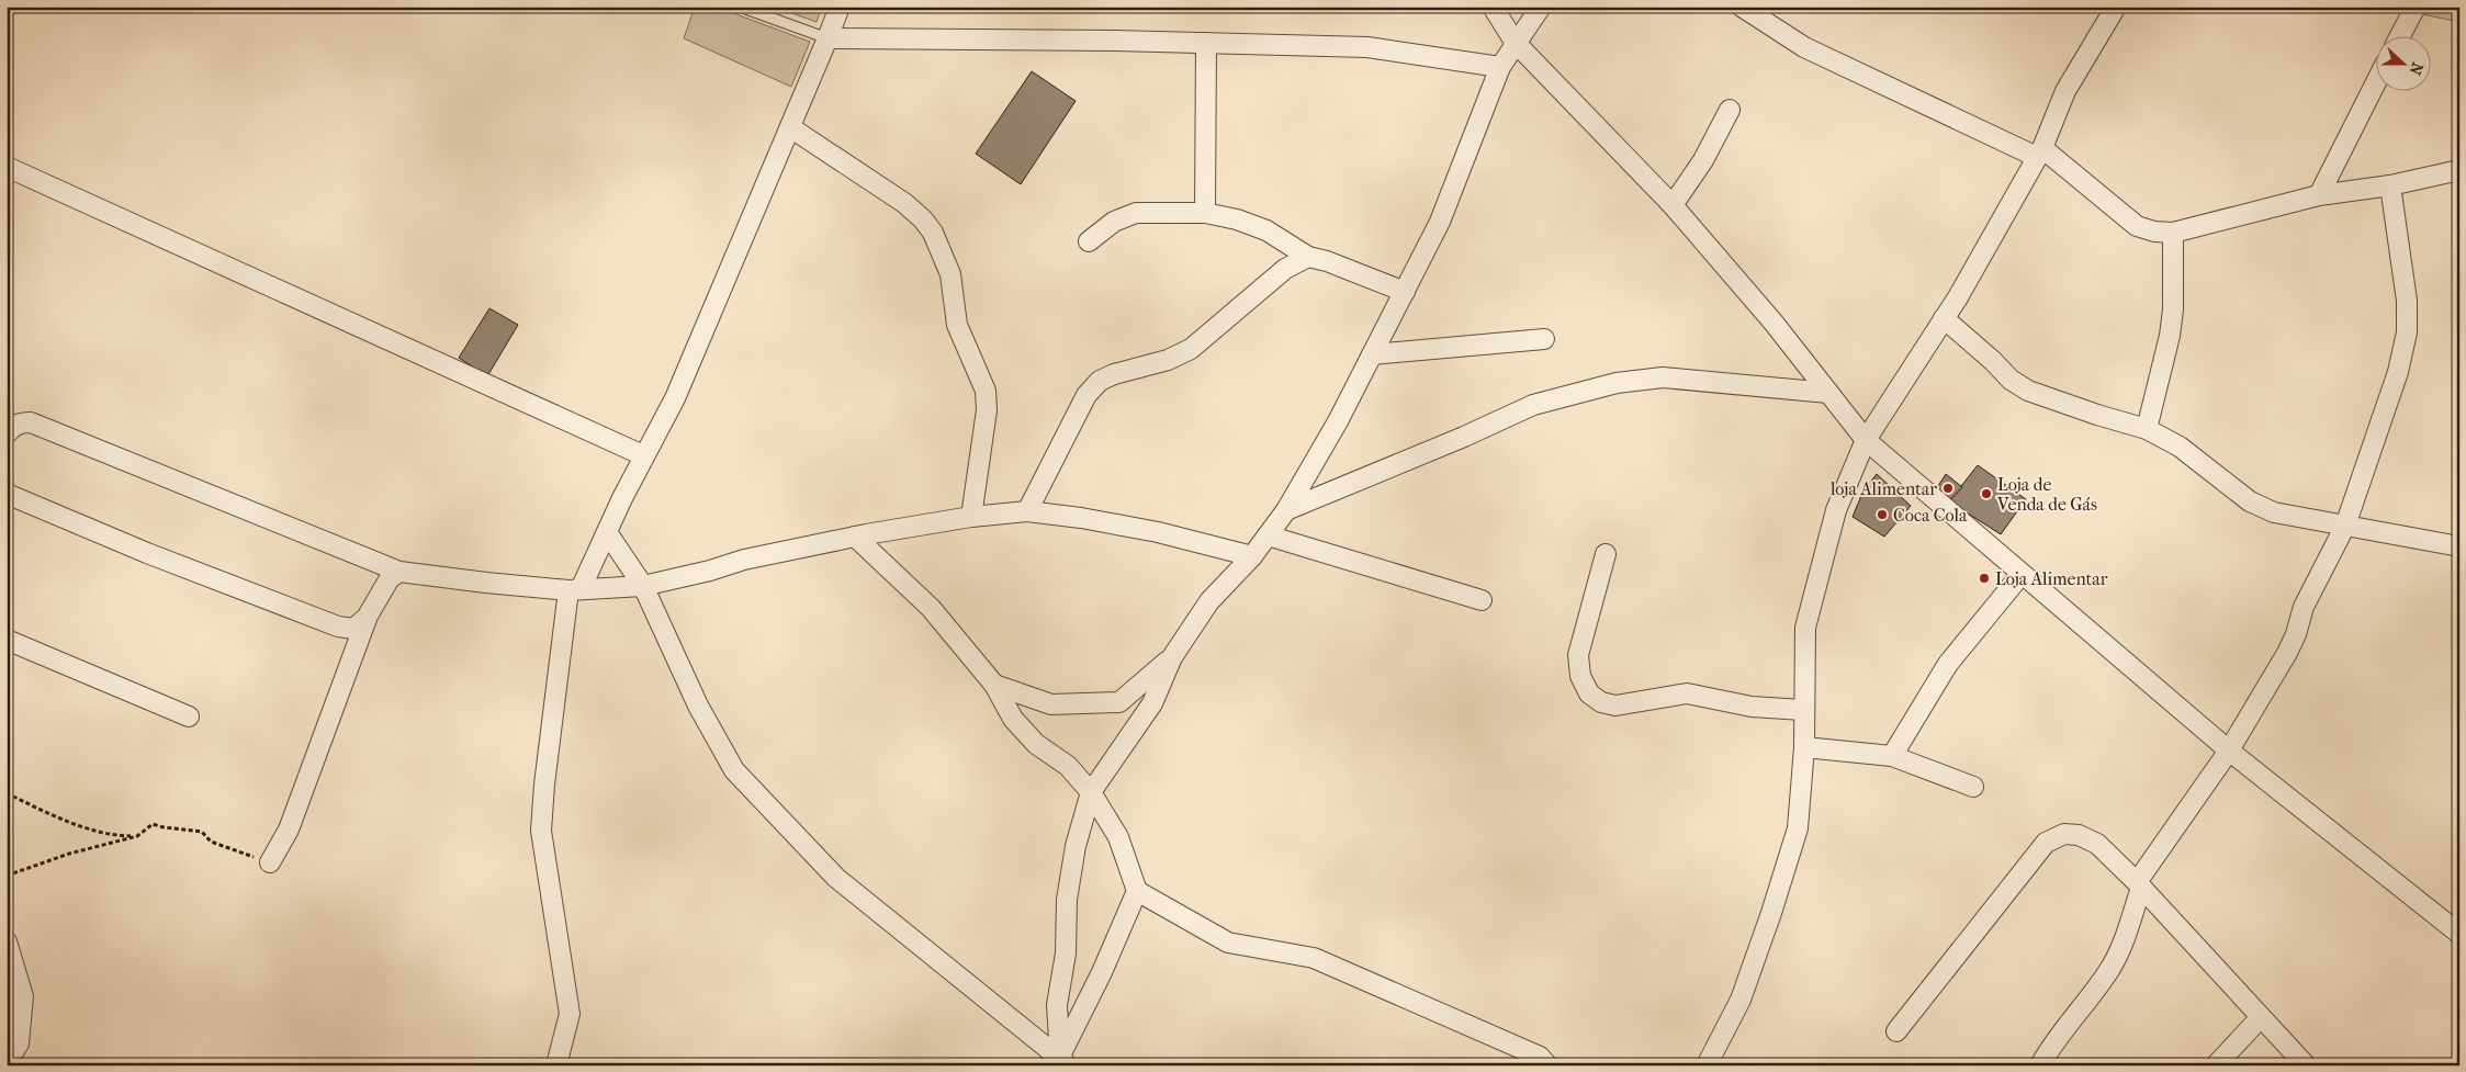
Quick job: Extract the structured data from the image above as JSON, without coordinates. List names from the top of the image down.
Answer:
{
  "places": [
    "loja Alimentar",
    "Loja de Venda de Gás",
    "Coca Cola",
    "Loja Alimentar"
  ],
  "north": "right"
}
